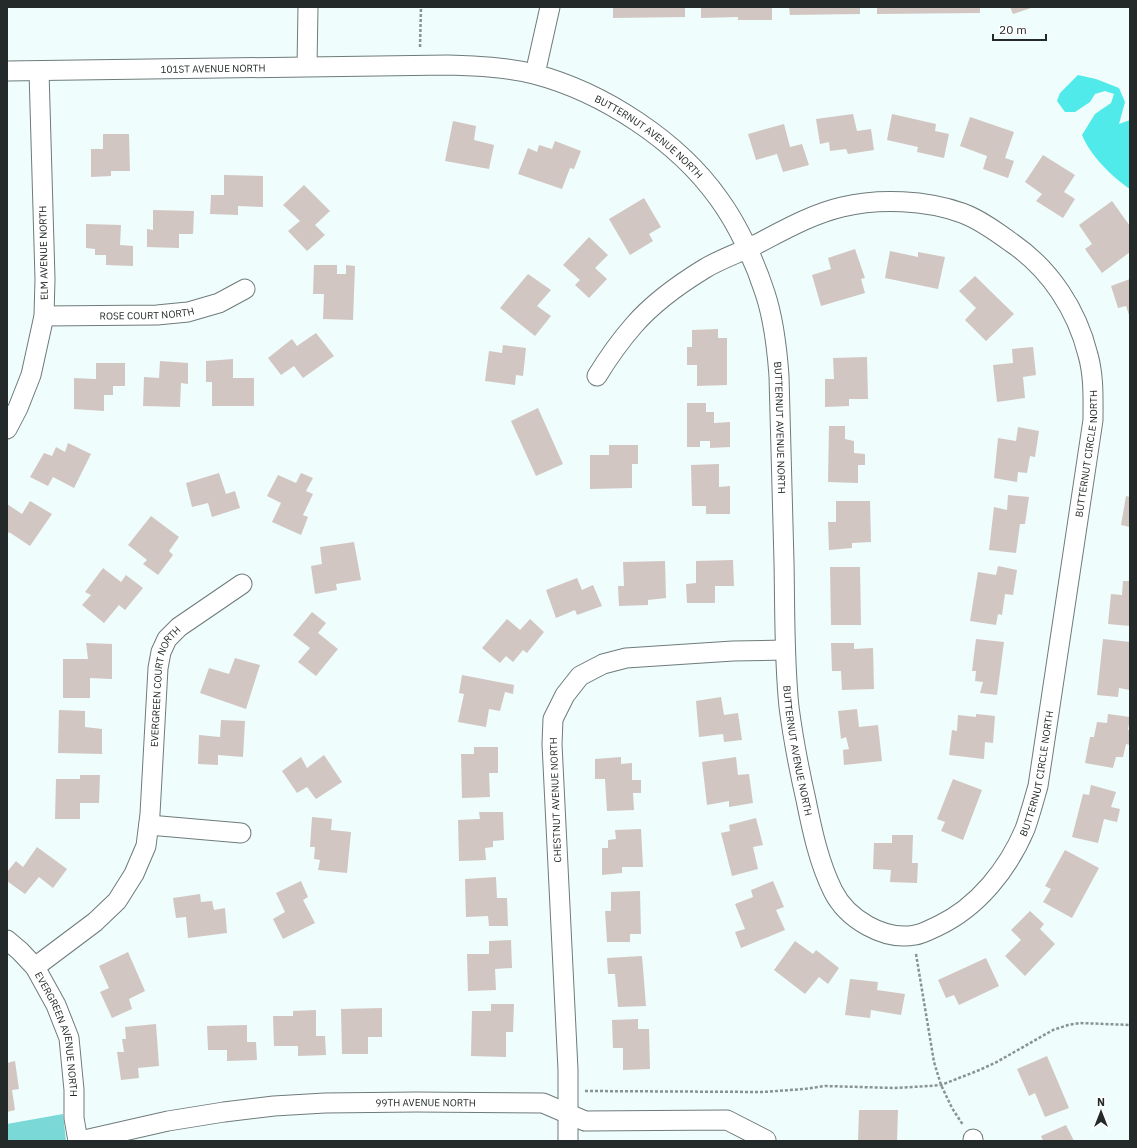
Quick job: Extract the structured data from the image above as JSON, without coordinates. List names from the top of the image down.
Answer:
{
  "streets": {
    "street": [
      "101ST AVENUE NORTH",
      "BUTTERNUT AVENUE NORTH",
      "ELM AVENUE NORTH",
      "ROSE COURT NORTH",
      "BUTTERNUT CIRCLE NORTH",
      "EVERGREEN COURT NORTH",
      "CHESTNUT AVENUE NORTH",
      "EVERGREEN AVENUE NORTH",
      "99TH AVENUE NORTH"
    ]
  },
  "crossings": [
    ["101ST AVENUE NORTH", "BUTTERNUT AVENUE NORTH"],
    ["101ST AVENUE NORTH", "ELM AVENUE NORTH"],
    ["BUTTERNUT AVENUE NORTH", "BUTTERNUT CIRCLE NORTH"],
    ["BUTTERNUT AVENUE NORTH", "CHESTNUT AVENUE NORTH"],
    ["ELM AVENUE NORTH", "ROSE COURT NORTH"],
    ["EVERGREEN COURT NORTH", "EVERGREEN AVENUE NORTH"],
    ["CHESTNUT AVENUE NORTH", "99TH AVENUE NORTH"],
    ["EVERGREEN AVENUE NORTH", "99TH AVENUE NORTH"]
  ],
  "scale_bar": "20 m",
  "north": "top"
}
